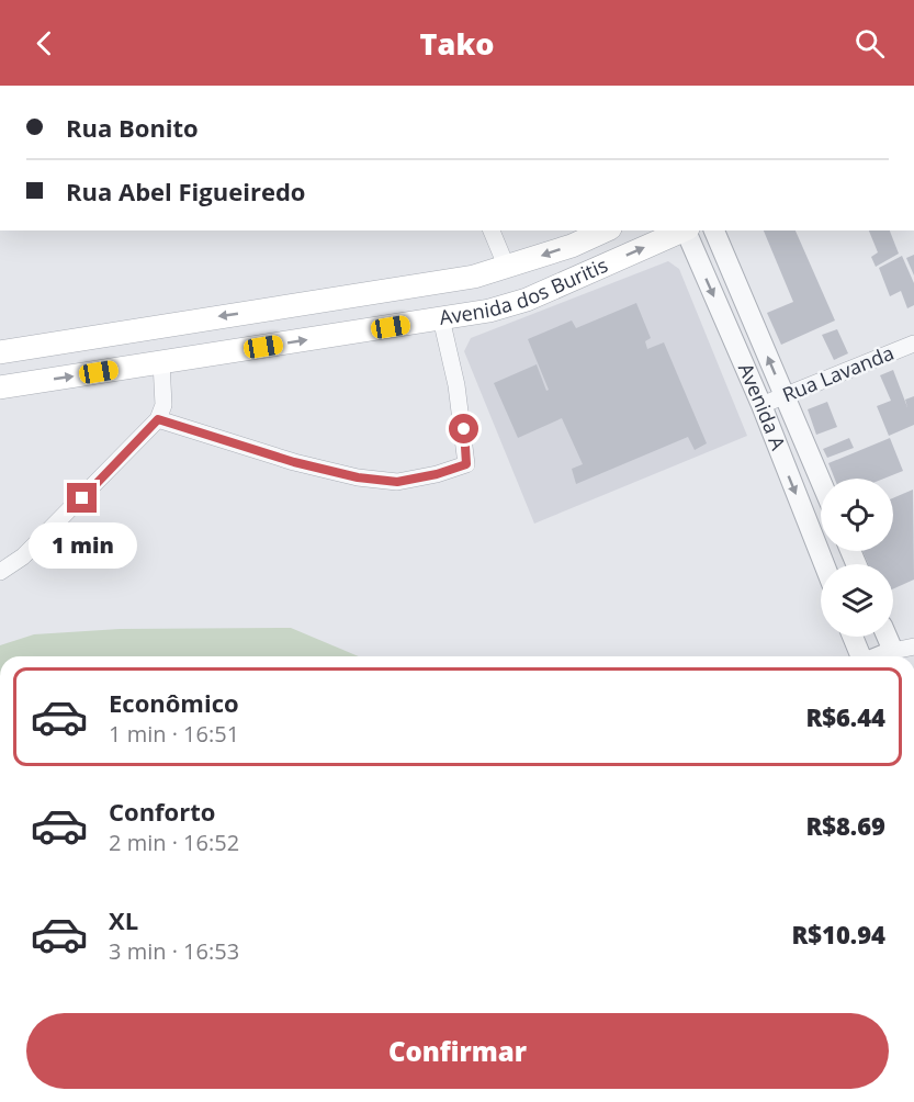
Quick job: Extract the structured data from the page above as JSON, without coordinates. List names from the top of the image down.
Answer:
{
  "streets": {
    "main road": ["Avenida dos Buritis"],
    "street": ["Rua Lavanda", "Avenida A"]
  },
  "crossings": [
    ["Rua Lavanda", "Avenida A"]
  ],
  "page": {
    "header": "Tako",
    "banner": ["Rua Bonito", "Rua Abel Figueiredo"],
    "bubble": "1 min",
    "list": [
      {
        "name": "Econômico",
        "note": "1 min · 16:51",
        "value": "R$6.44"
      },
      {
        "name": "Conforto",
        "note": "2 min · 16:52",
        "value": "R$8.69"
      },
      {
        "name": "XL",
        "note": "3 min · 16:53",
        "value": "R$10.94"
      }
    ],
    "buttons": "Confirmar"
  }
}
